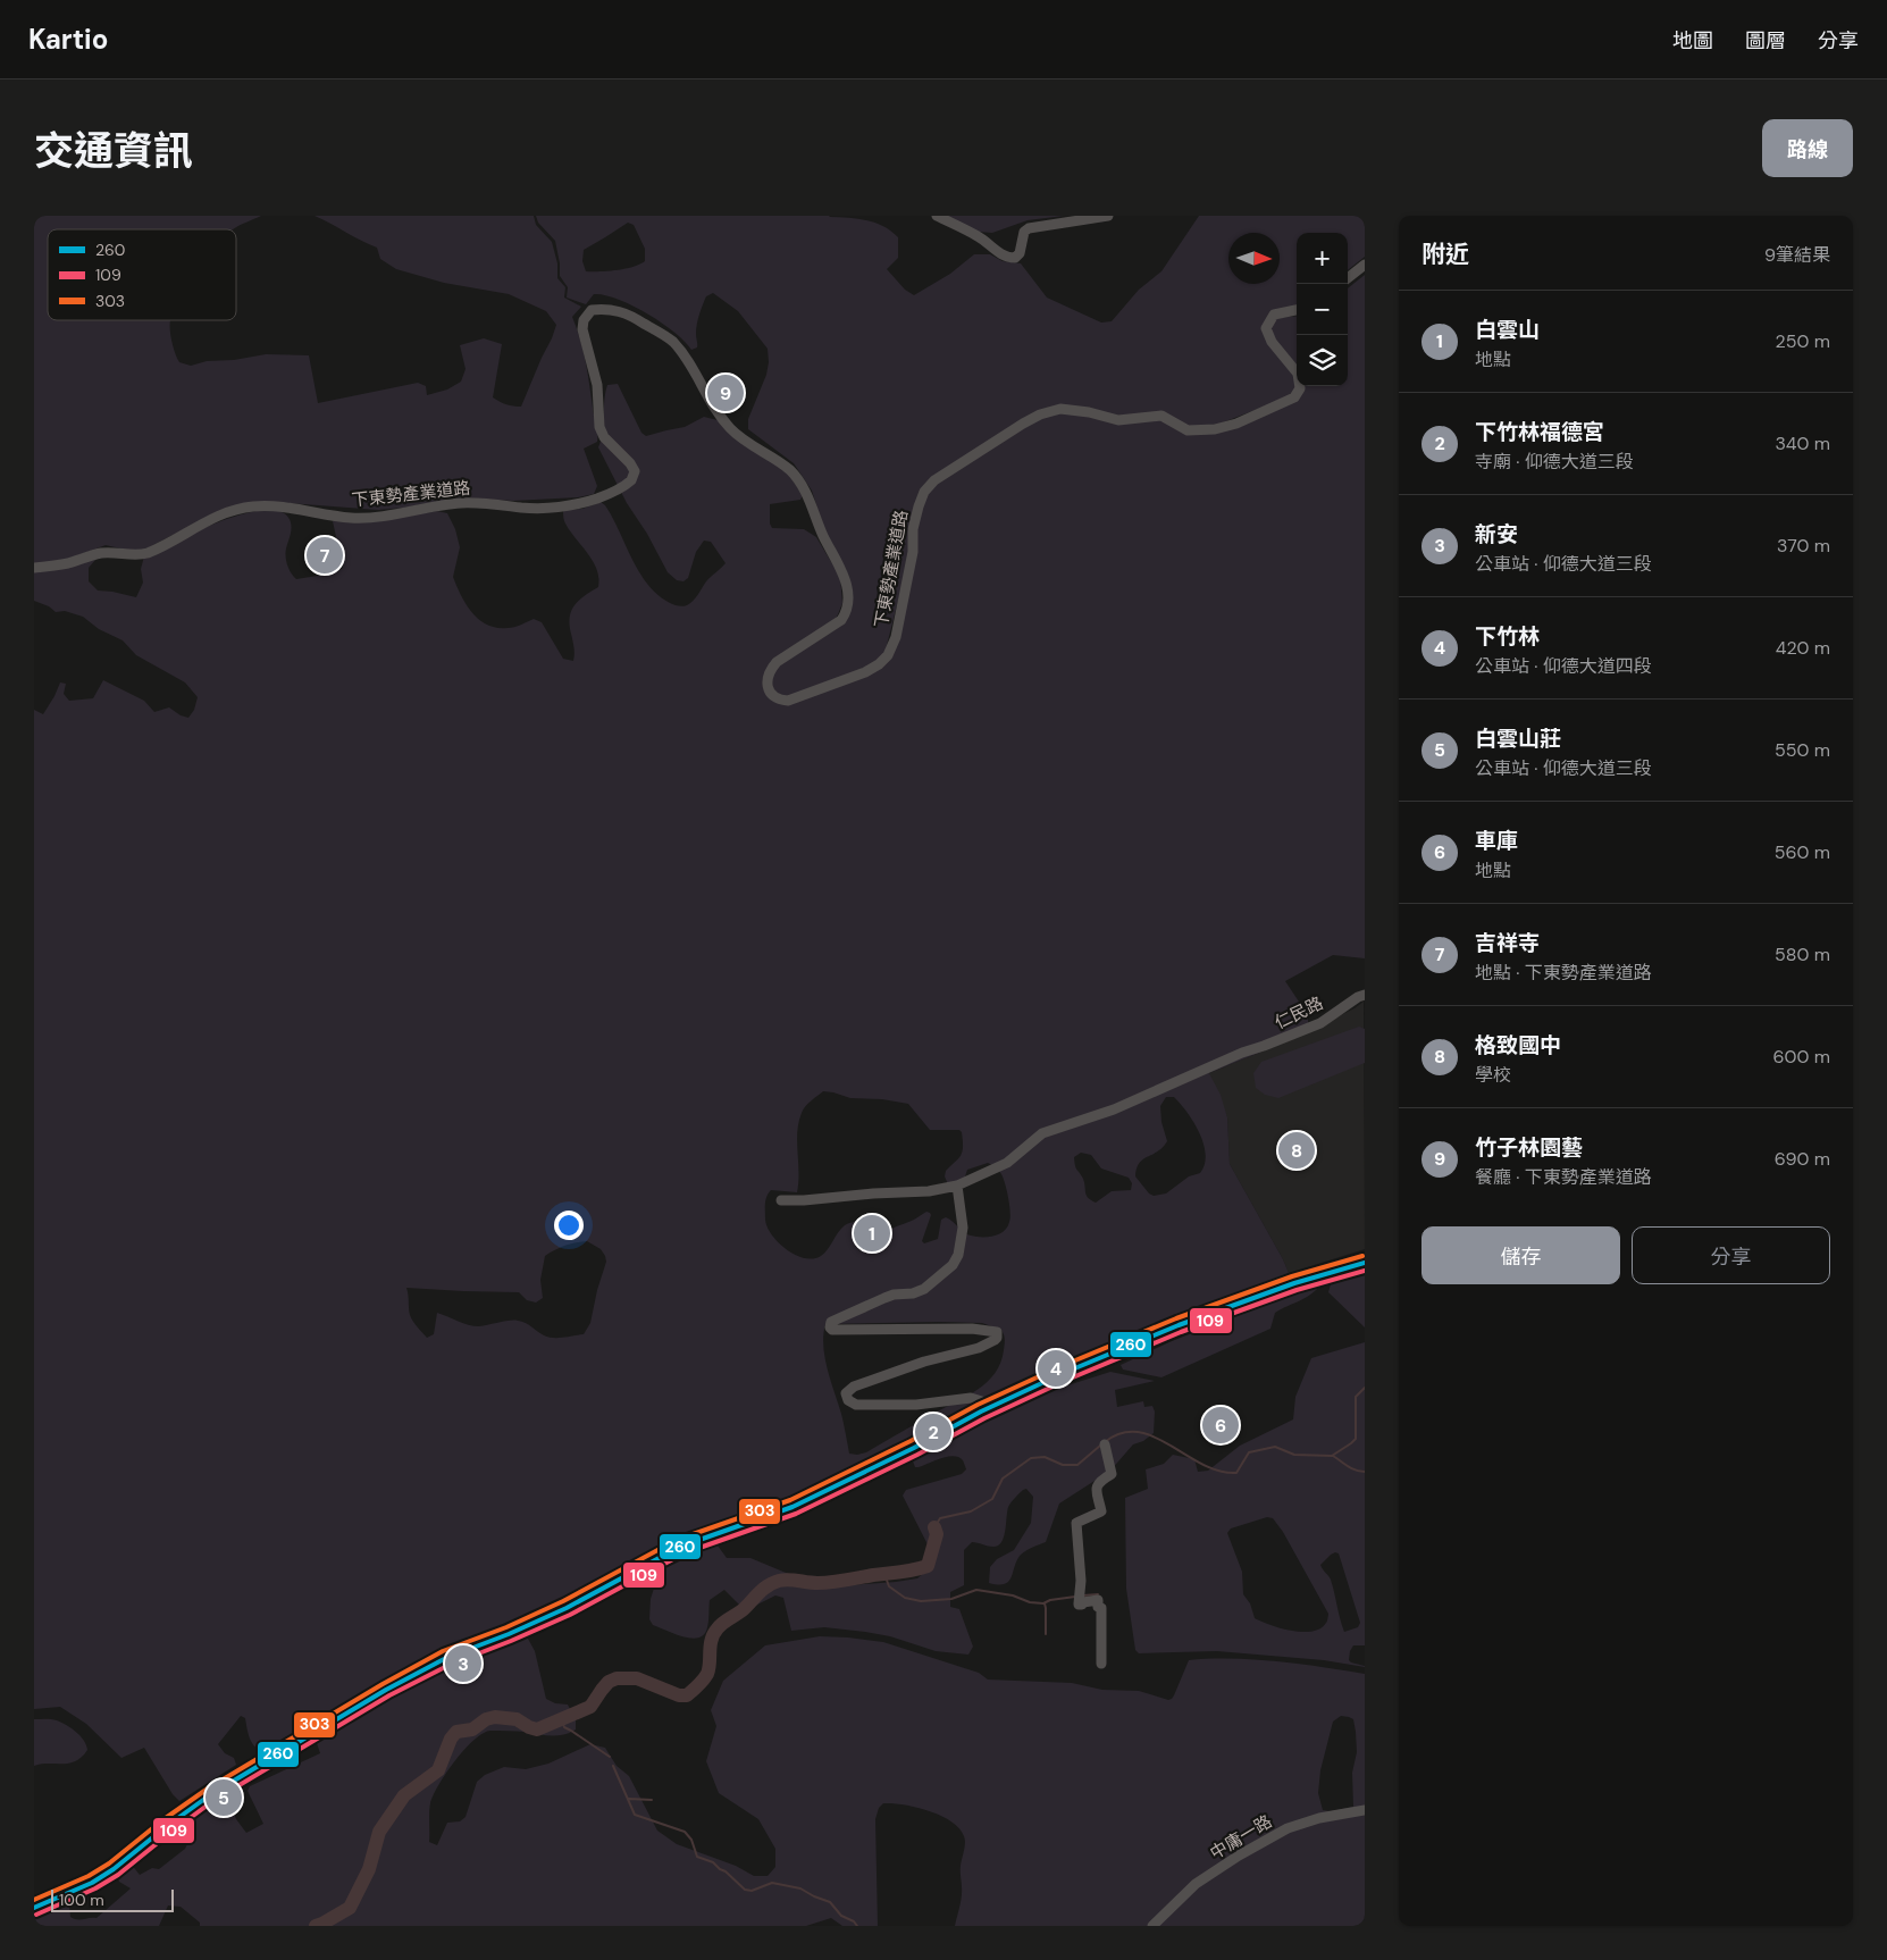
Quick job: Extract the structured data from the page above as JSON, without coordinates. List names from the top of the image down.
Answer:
{
  "streets": {
    "street": ["下東勢產業道路", "仁民路", "中庸一路"]
  },
  "lines": ["transit line 303", "transit line 260", "transit line 109"],
  "legend": ["260", "109", "303"],
  "scale_bar": "100 m",
  "north": "right",
  "page": {
    "header": "Kartio",
    "nav": ["地圖", "圖層", "分享"],
    "title": "交通資訊",
    "buttons": [
      "路線",
      ["儲存", "分享"]
    ],
    "heading": ["附近", "9筆結果"],
    "map_buttons": ["+", "−"],
    "list": [
      {
        "mark": "1",
        "name": "白雲山",
        "note": "地點",
        "value": "250 m"
      },
      {
        "mark": "2",
        "name": "下竹林福德宮",
        "note": "寺廟 · 仰德大道三段",
        "value": "340 m"
      },
      {
        "mark": "3",
        "name": "新安",
        "note": "公車站 · 仰德大道三段",
        "value": "370 m"
      },
      {
        "mark": "4",
        "name": "下竹林",
        "note": "公車站 · 仰德大道四段",
        "value": "420 m"
      },
      {
        "mark": "5",
        "name": "白雲山莊",
        "note": "公車站 · 仰德大道三段",
        "value": "550 m"
      },
      {
        "mark": "6",
        "name": "車庫",
        "note": "地點",
        "value": "560 m"
      },
      {
        "mark": "7",
        "name": "吉祥寺",
        "note": "地點 · 下東勢產業道路",
        "value": "580 m"
      },
      {
        "mark": "8",
        "name": "格致國中",
        "note": "學校",
        "value": "600 m"
      },
      {
        "mark": "9",
        "name": "竹子林園藝",
        "note": "餐廳 · 下東勢產業道路",
        "value": "690 m"
      }
    ],
    "pins": [
      "9",
      "7",
      "8",
      "1",
      "4",
      "6",
      "2",
      "3",
      "5"
    ],
    "scale": "100 m"
  }
}
